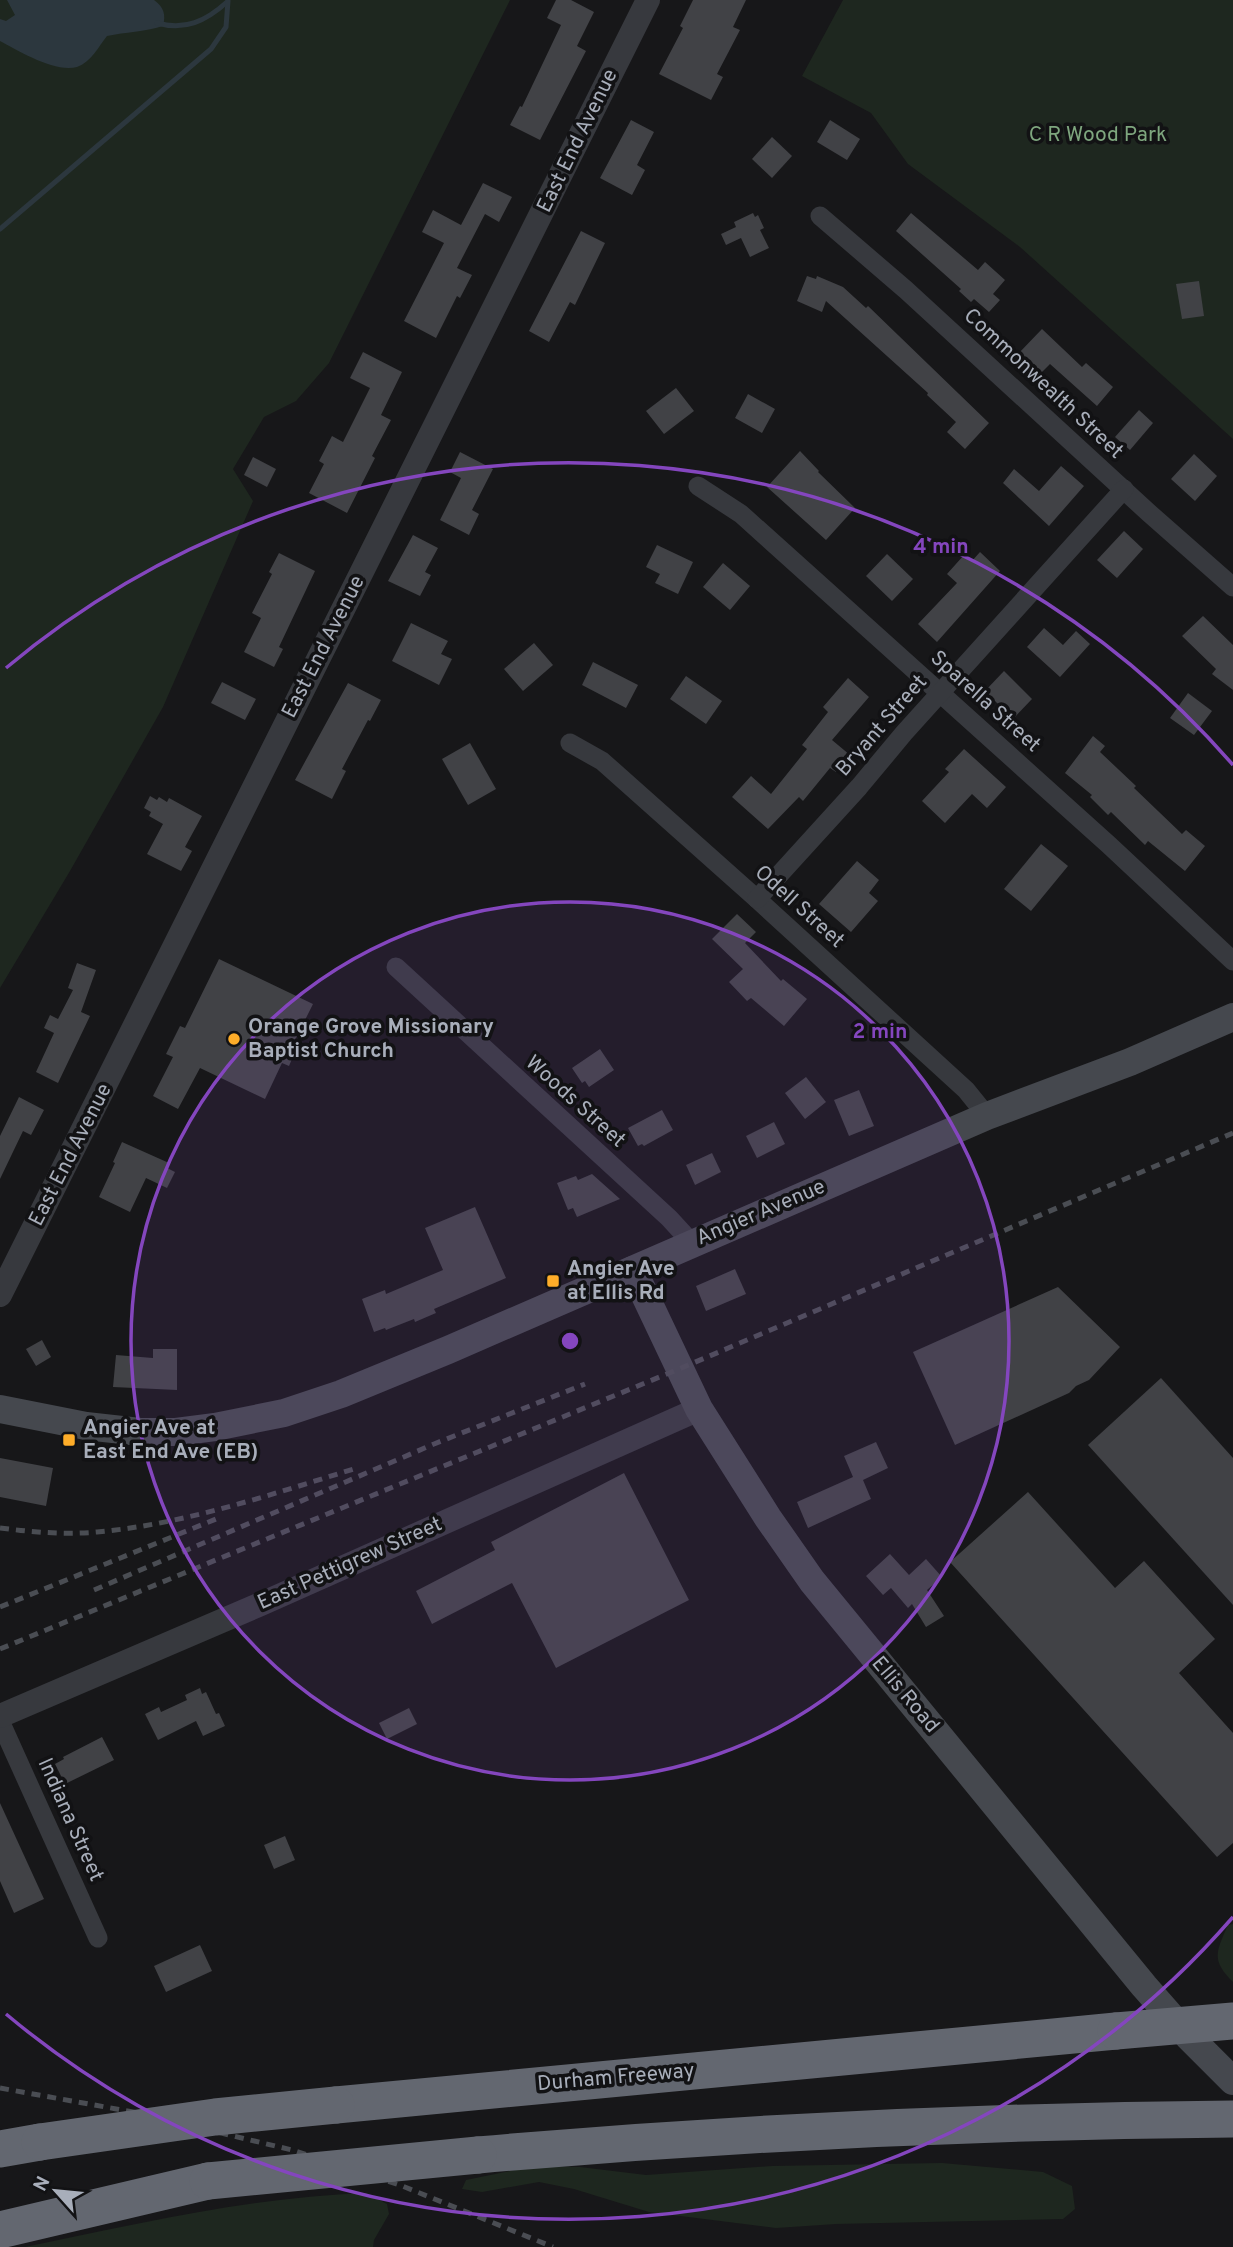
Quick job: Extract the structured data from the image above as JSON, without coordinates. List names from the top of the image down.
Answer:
{
  "streets": {
    "highway": ["Durham Freeway"],
    "main road": ["Angier Avenue", "Ellis Road"],
    "street": [
      "East End Avenue",
      "Commonwealth Street",
      "Sparella Street",
      "Bryant Street",
      "Odell Street",
      "Woods Street",
      "East Pettigrew Street",
      "Indiana Street"
    ]
  },
  "crossings": [
    ["Commonwealth Street", "Bryant Street"],
    ["Sparella Street", "Bryant Street"],
    ["Bryant Street", "Odell Street"],
    ["Odell Street", "Angier Avenue"],
    ["Woods Street", "Angier Avenue"],
    ["Angier Avenue", "Ellis Road"],
    ["East Pettigrew Street", "Ellis Road"],
    ["East Pettigrew Street", "Indiana Street"]
  ],
  "parks": ["C R Wood Park"],
  "places": {
    "other": ["Orange Grove Missionary Baptist Church"],
    "transit": ["Angier Ave at Ellis Rd", "Angier Ave at East End Ave (EB)"]
  },
  "north": "top left",
  "rings": ["4 min", "2 min"]
}
